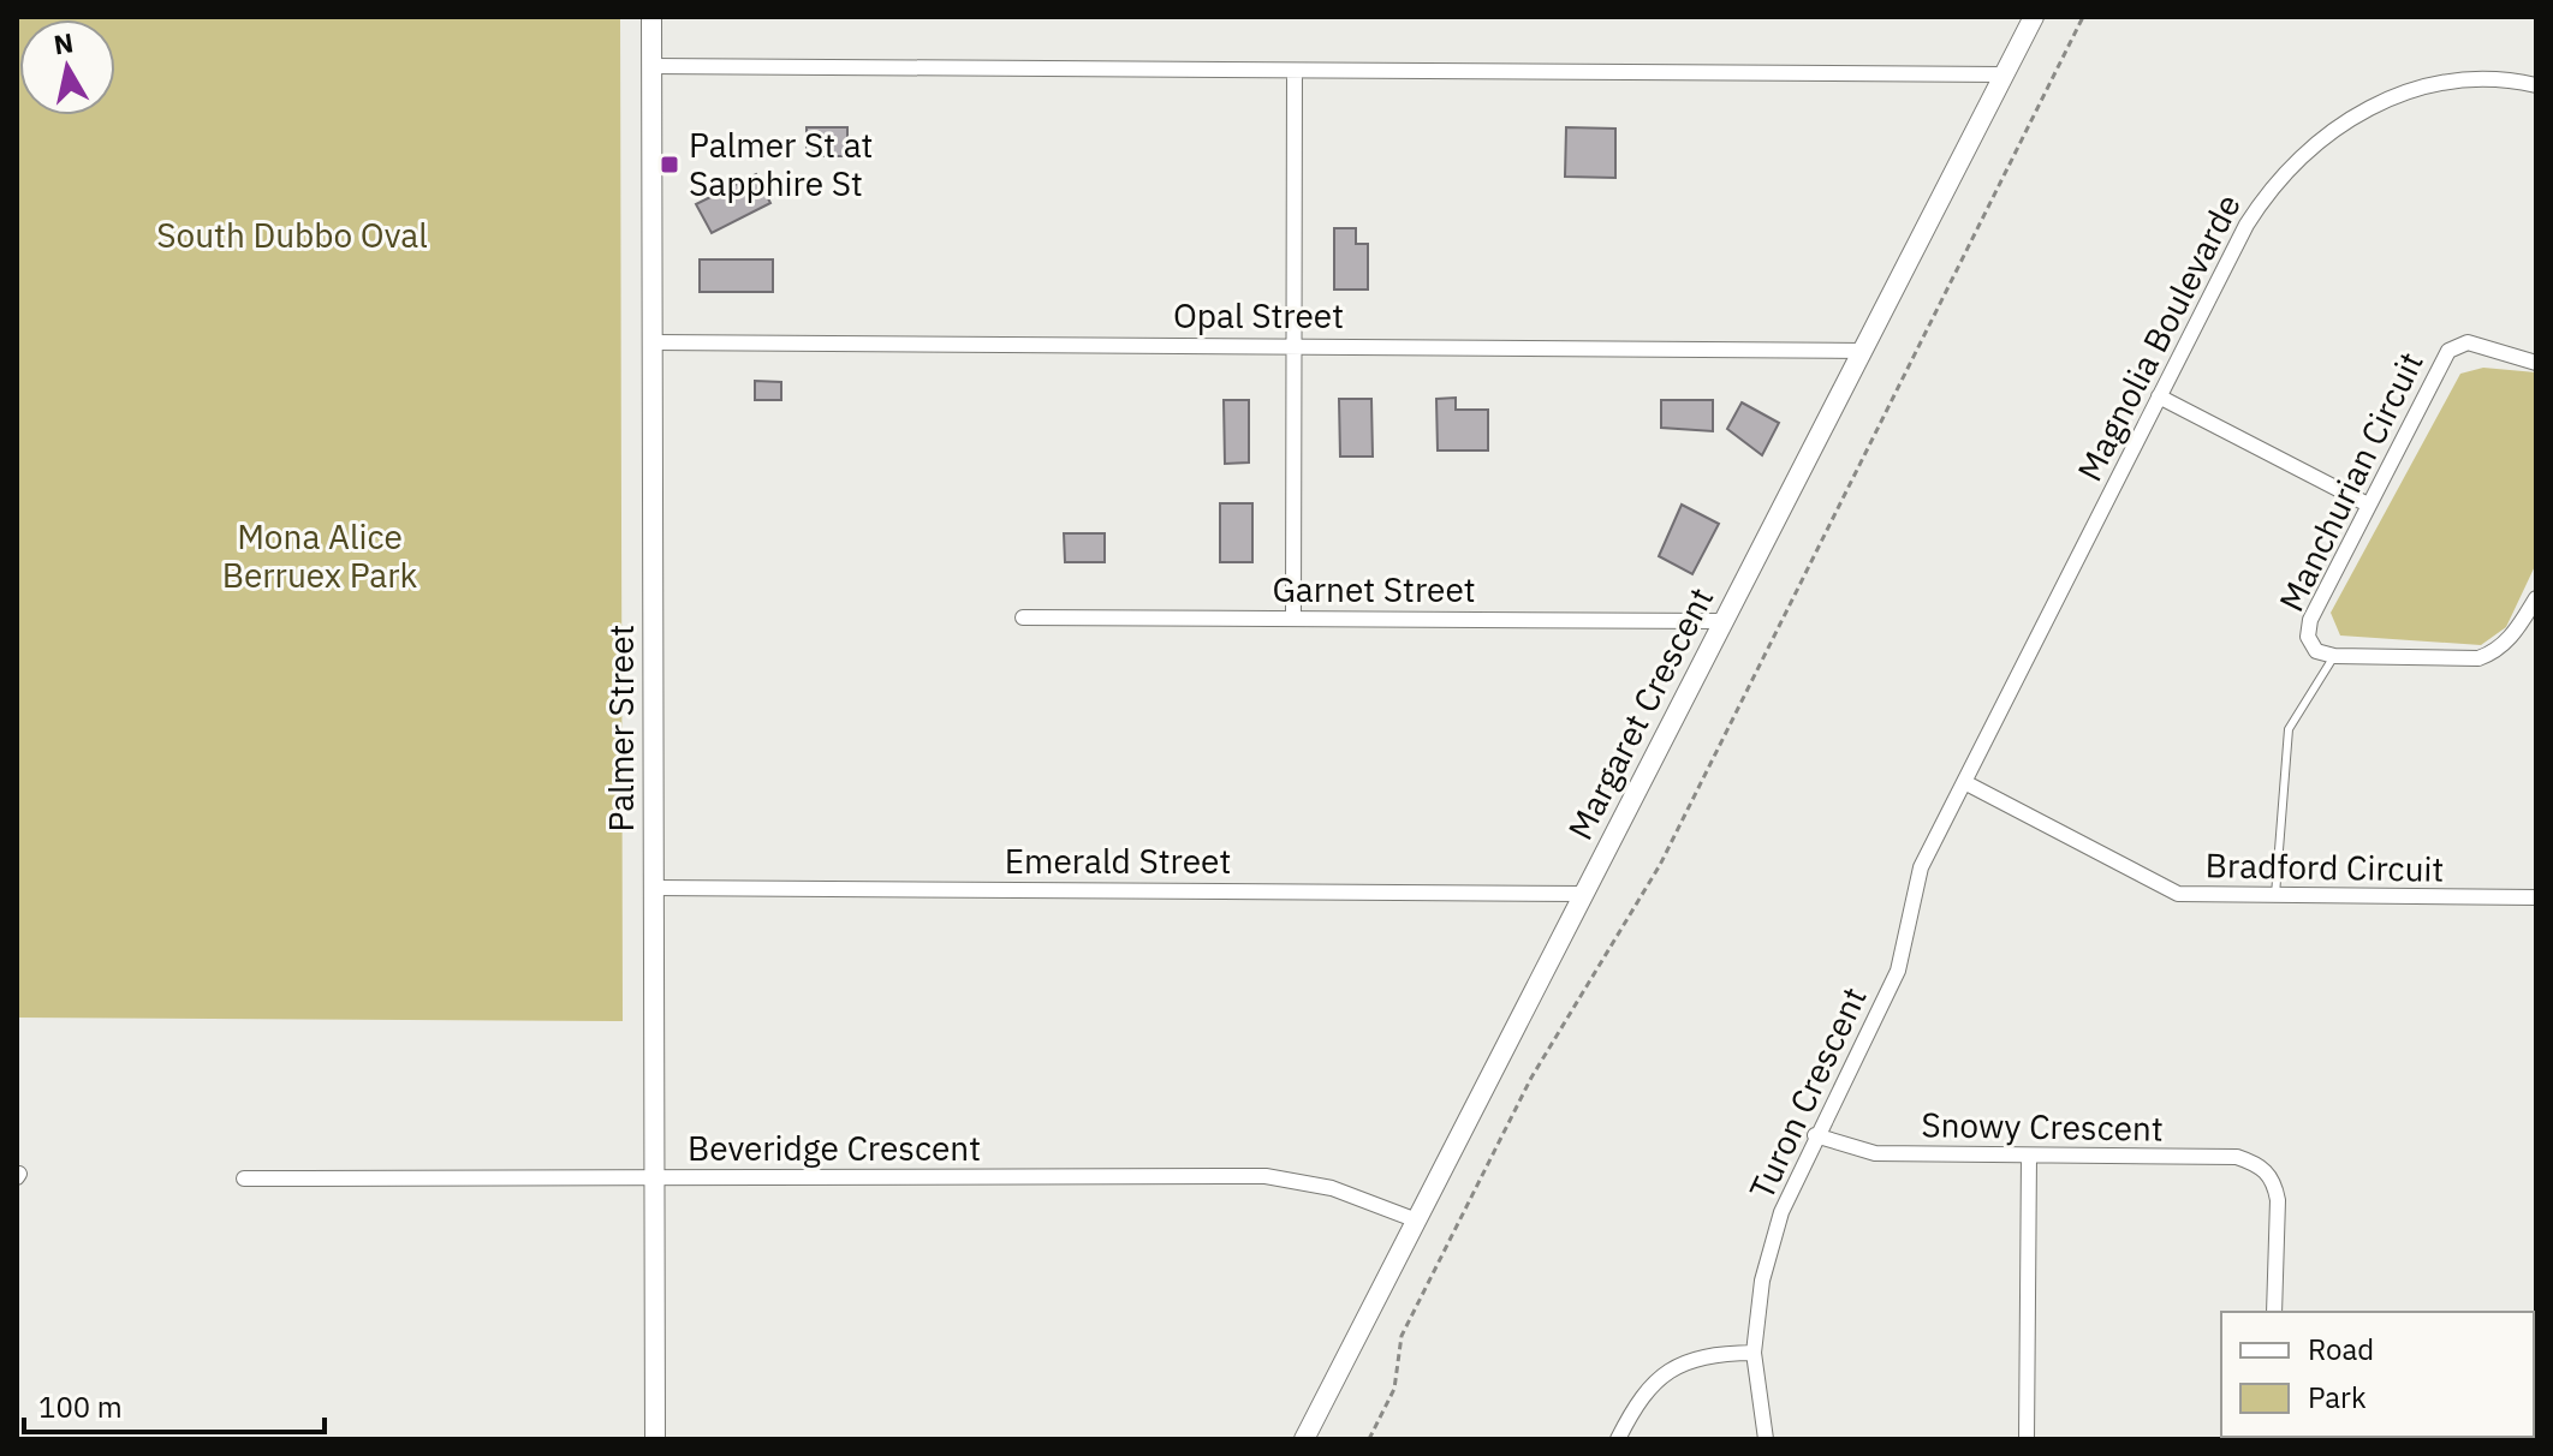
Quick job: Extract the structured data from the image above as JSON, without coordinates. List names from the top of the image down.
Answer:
{
  "streets": {
    "street": [
      "Opal Street",
      "Magnolia Boulevarde",
      "Manchurian Circuit",
      "Garnet Street",
      "Margaret Crescent",
      "Palmer Street",
      "Emerald Street",
      "Bradford Circuit",
      "Turon Crescent",
      "Snowy Crescent",
      "Beveridge Crescent"
    ]
  },
  "crossings": [
    ["Opal Street", "Margaret Crescent"],
    ["Opal Street", "Palmer Street"],
    ["Magnolia Boulevarde", "Bradford Circuit"],
    ["Magnolia Boulevarde", "Turon Crescent"],
    ["Garnet Street", "Margaret Crescent"],
    ["Margaret Crescent", "Emerald Street"],
    ["Margaret Crescent", "Beveridge Crescent"],
    ["Palmer Street", "Emerald Street"],
    ["Palmer Street", "Beveridge Crescent"],
    ["Bradford Circuit", "Turon Crescent"],
    ["Turon Crescent", "Snowy Crescent"]
  ],
  "parks": ["South Dubbo Oval", "Mona Alice Berruex Park"],
  "places": {
    "transit": ["Palmer St at Sapphire St"]
  },
  "legend": ["Road", "Park"],
  "scale_bar": "100 m",
  "north": "top"
}
